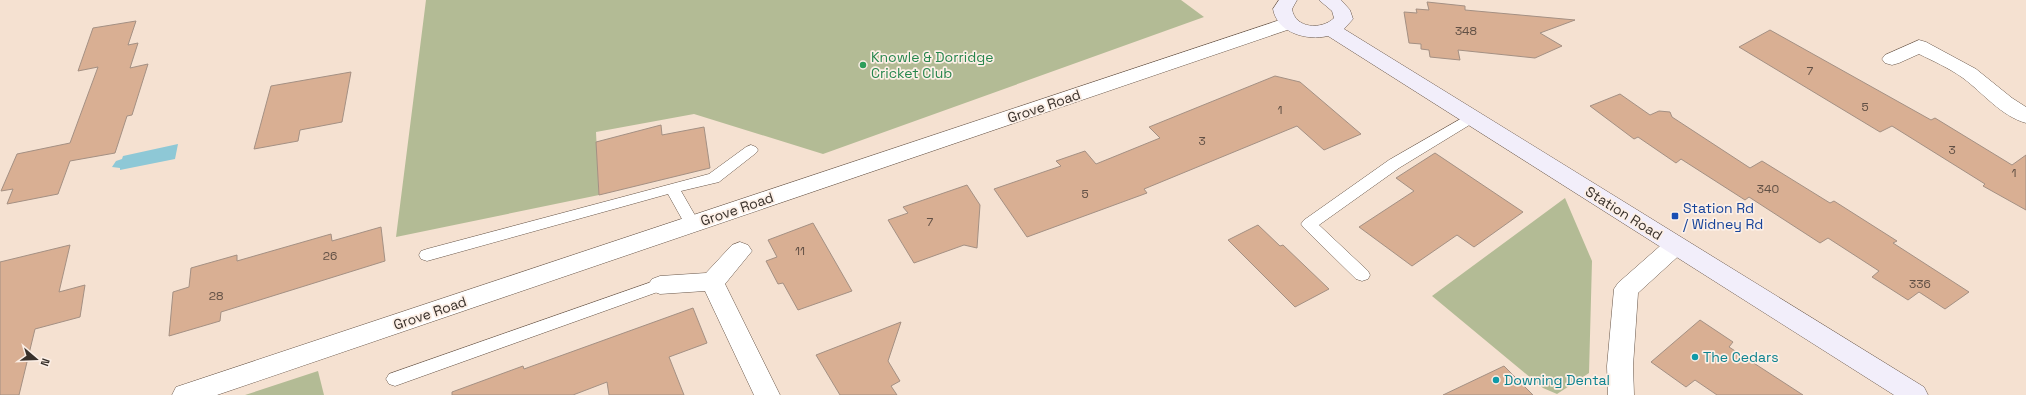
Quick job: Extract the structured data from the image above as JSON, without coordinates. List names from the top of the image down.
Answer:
{
  "streets": {
    "main road": ["Station Road"],
    "street": ["Grove Road"]
  },
  "places": {
    "other": ["Knowle & Dorridge Cricket Club", "The Cedars", "Downing Dental"],
    "transit": ["Station Rd / Widney Rd"]
  },
  "house_numbers": [
    "348",
    "7",
    "5",
    "1",
    "3",
    "3",
    "1",
    "340",
    "5",
    "7",
    "11",
    "26",
    "336",
    "28"
  ],
  "north": "right"
}
